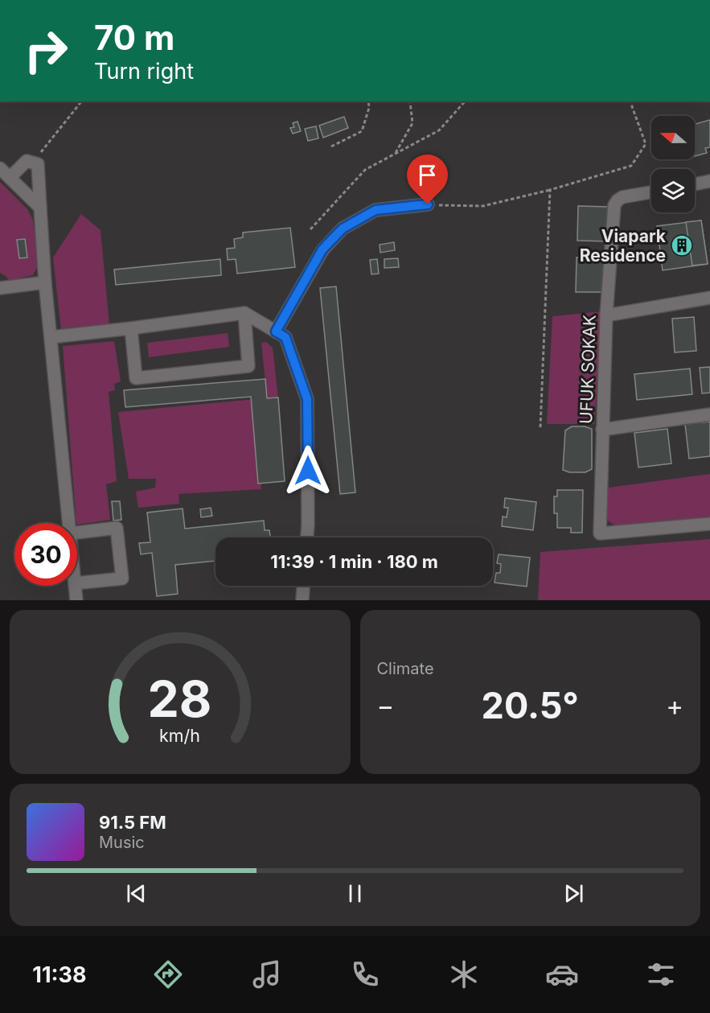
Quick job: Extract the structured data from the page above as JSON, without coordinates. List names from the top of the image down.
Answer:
{
  "streets": {
    "street": ["UFUK SOKAK"]
  },
  "places": {
    "building": ["Viapark Residence"]
  },
  "north": "left",
  "page": {
    "turn": ["70 m", "Turn right"],
    "limit": "30",
    "trip": "11:39 · 1 min · 180 m",
    "tile": "Climate",
    "heat": ["−", "20.5°", "+"],
    "song": ["91.5 FM", "Music"],
    "tabs": "11:38",
    "gauge": ["28", "km/h"]
  }
}
